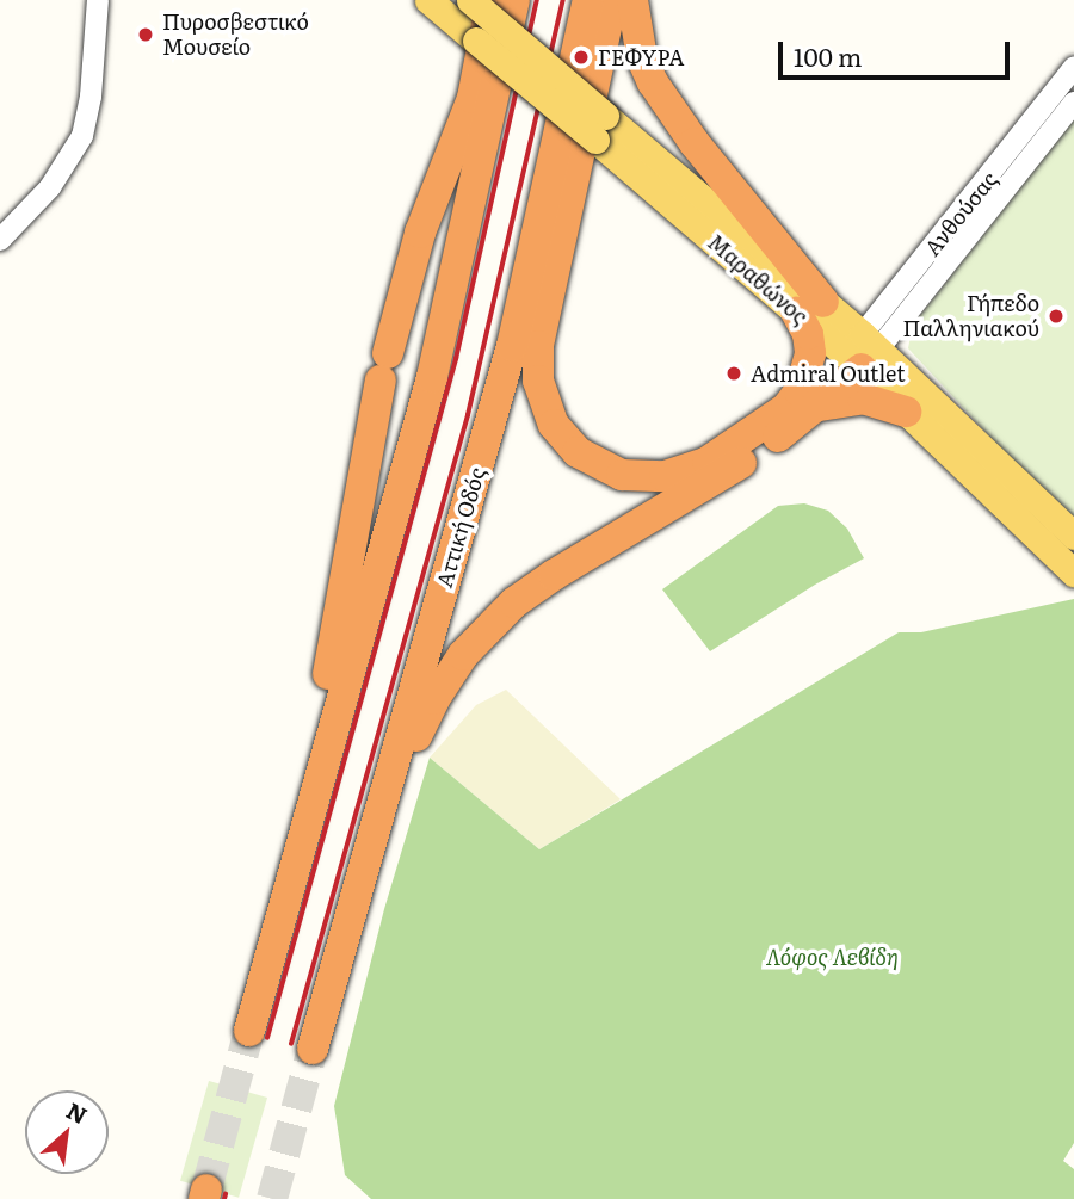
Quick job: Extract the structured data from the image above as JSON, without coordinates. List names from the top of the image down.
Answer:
{
  "streets": {
    "highway": ["Αττική Οδός"],
    "main road": ["Μαραθώνος"],
    "street": ["Ανθούσας"]
  },
  "crossings": [
    ["Ανθούσας", "Μαραθώνος"]
  ],
  "parks": ["Λόφος Λεβίδη"],
  "places": [
    "Πυροσβεστικό Μουσείο",
    "ΓΕΦΥΡΑ",
    "Γήπεδο Παλληνιακού",
    "Admiral Outlet"
  ],
  "scale_bar": "100 m",
  "north": "top right"
}
